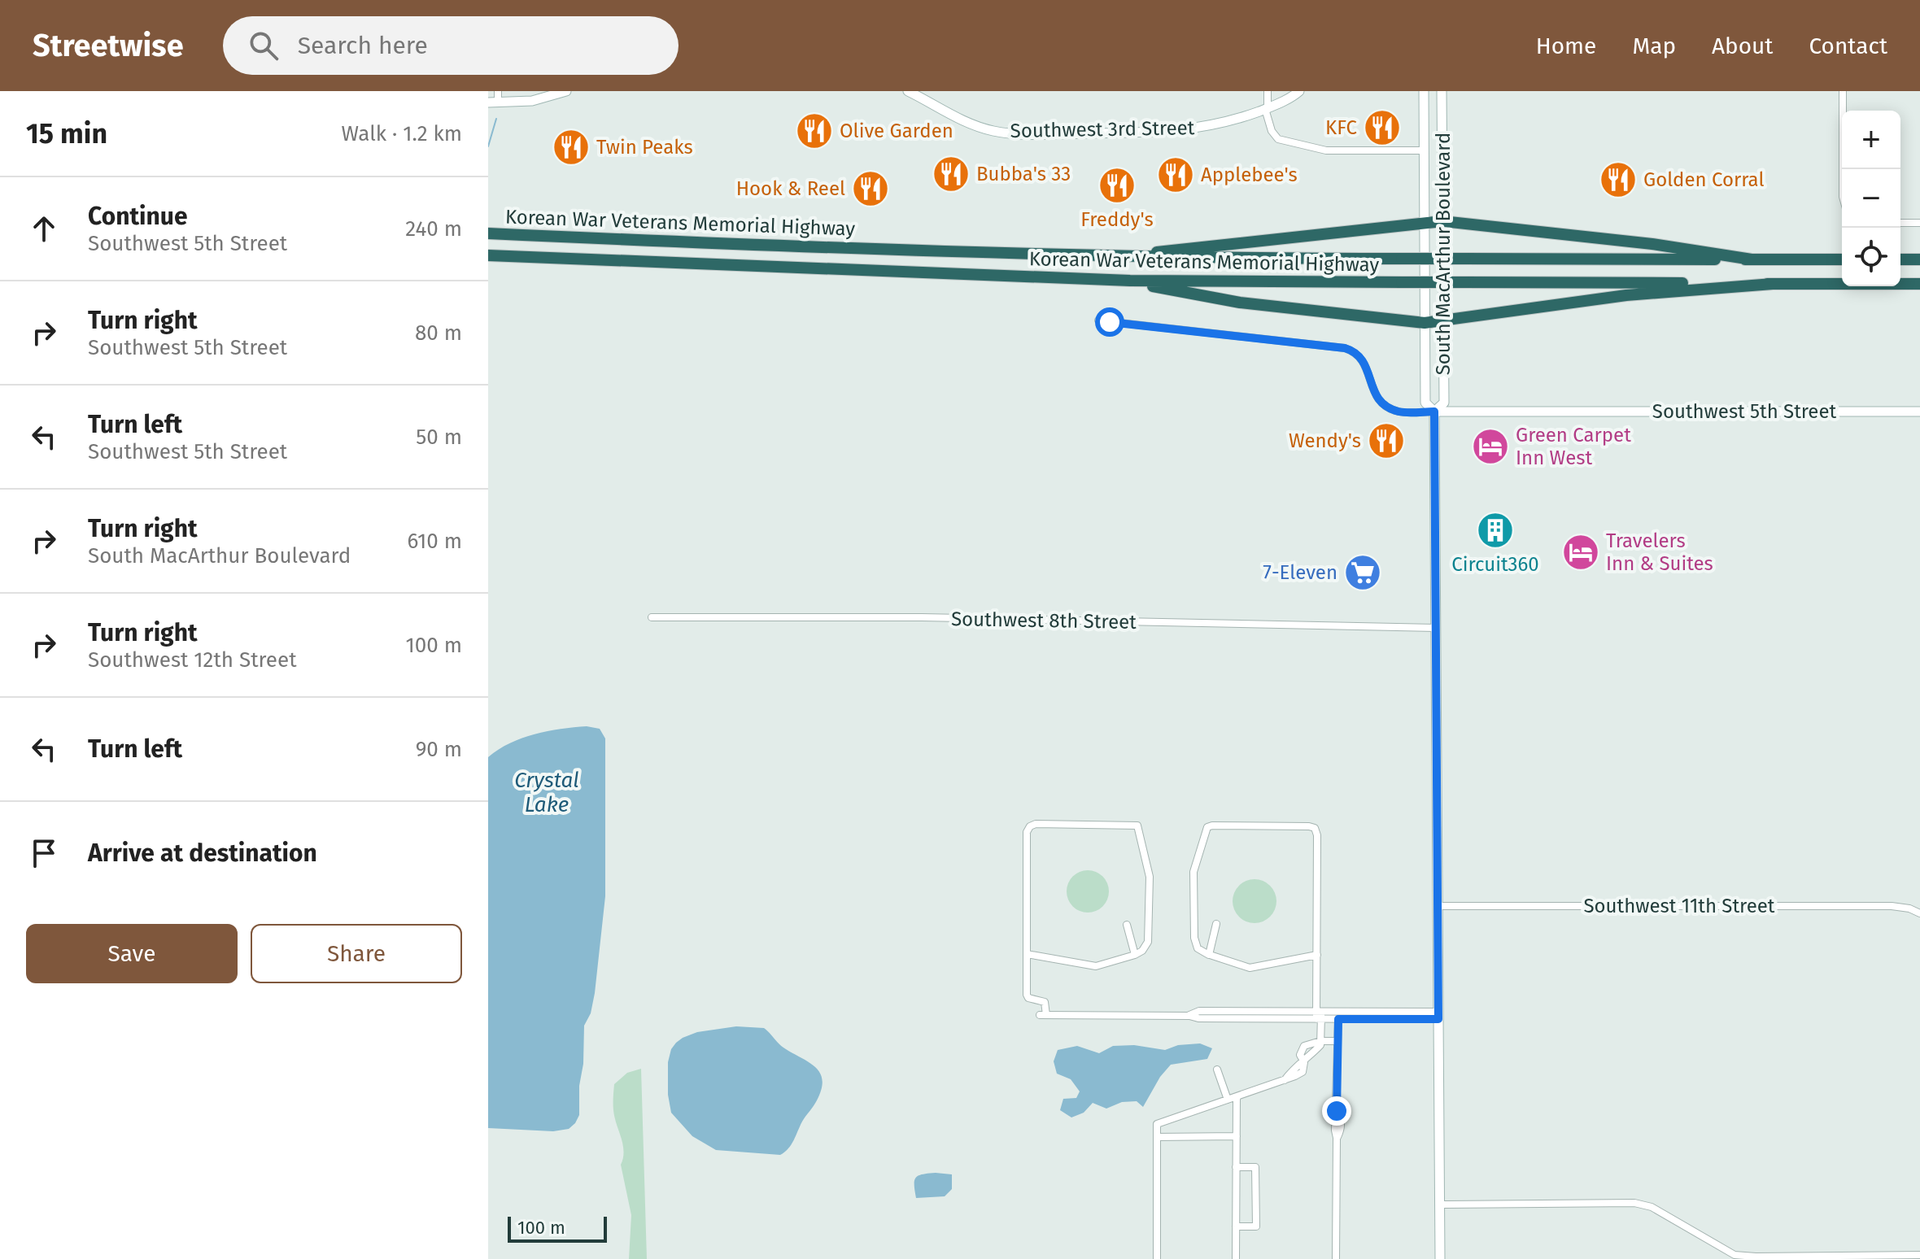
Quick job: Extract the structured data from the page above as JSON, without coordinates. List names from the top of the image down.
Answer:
{
  "streets": {
    "highway": ["Korean War Veterans Memorial Highway"],
    "main road": ["Southwest 3rd Street", "South MacArthur Boulevard", "Southwest 5th Street"],
    "street": ["Southwest 8th Street", "Southwest 11th Street"]
  },
  "crossings": [
    ["South MacArthur Boulevard", "Southwest 5th Street"],
    ["South MacArthur Boulevard", "Southwest 8th Street"],
    ["South MacArthur Boulevard", "Southwest 11th Street"]
  ],
  "water": ["Crystal Lake"],
  "places": {
    "restaurant": [
      "KFC",
      "Olive Garden",
      "Twin Peaks",
      "Bubba's 33",
      "Applebee's",
      "Golden Corral",
      "Freddy's",
      "Hook & Reel",
      "Wendy's"
    ],
    "hotel": ["Green Carpet Inn West", "Travelers Inn & Suites"],
    "building": ["Circuit360"],
    "supermarket": ["7-Eleven"]
  },
  "scale_bar": "100 m",
  "page": {
    "header": "Streetwise",
    "search": "Search here",
    "nav": [
      "Home",
      "Map",
      "About",
      "Contact"
    ],
    "heading": ["15 min", "Walk · 1.2 km"],
    "map_buttons": ["+", "−"],
    "list": [
      ["Continue", "Southwest 5th Street", "240 m"],
      ["Turn right", "Southwest 5th Street", "80 m"],
      ["Turn left", "Southwest 5th Street", "50 m"],
      ["Turn right", "South MacArthur Boulevard", "610 m"],
      ["Turn right", "Southwest 12th Street", "100 m"],
      ["Turn left", "90 m"],
      "Arrive at destination"
    ],
    "buttons": ["Save", "Share"],
    "scale": "100 m"
  }
}
